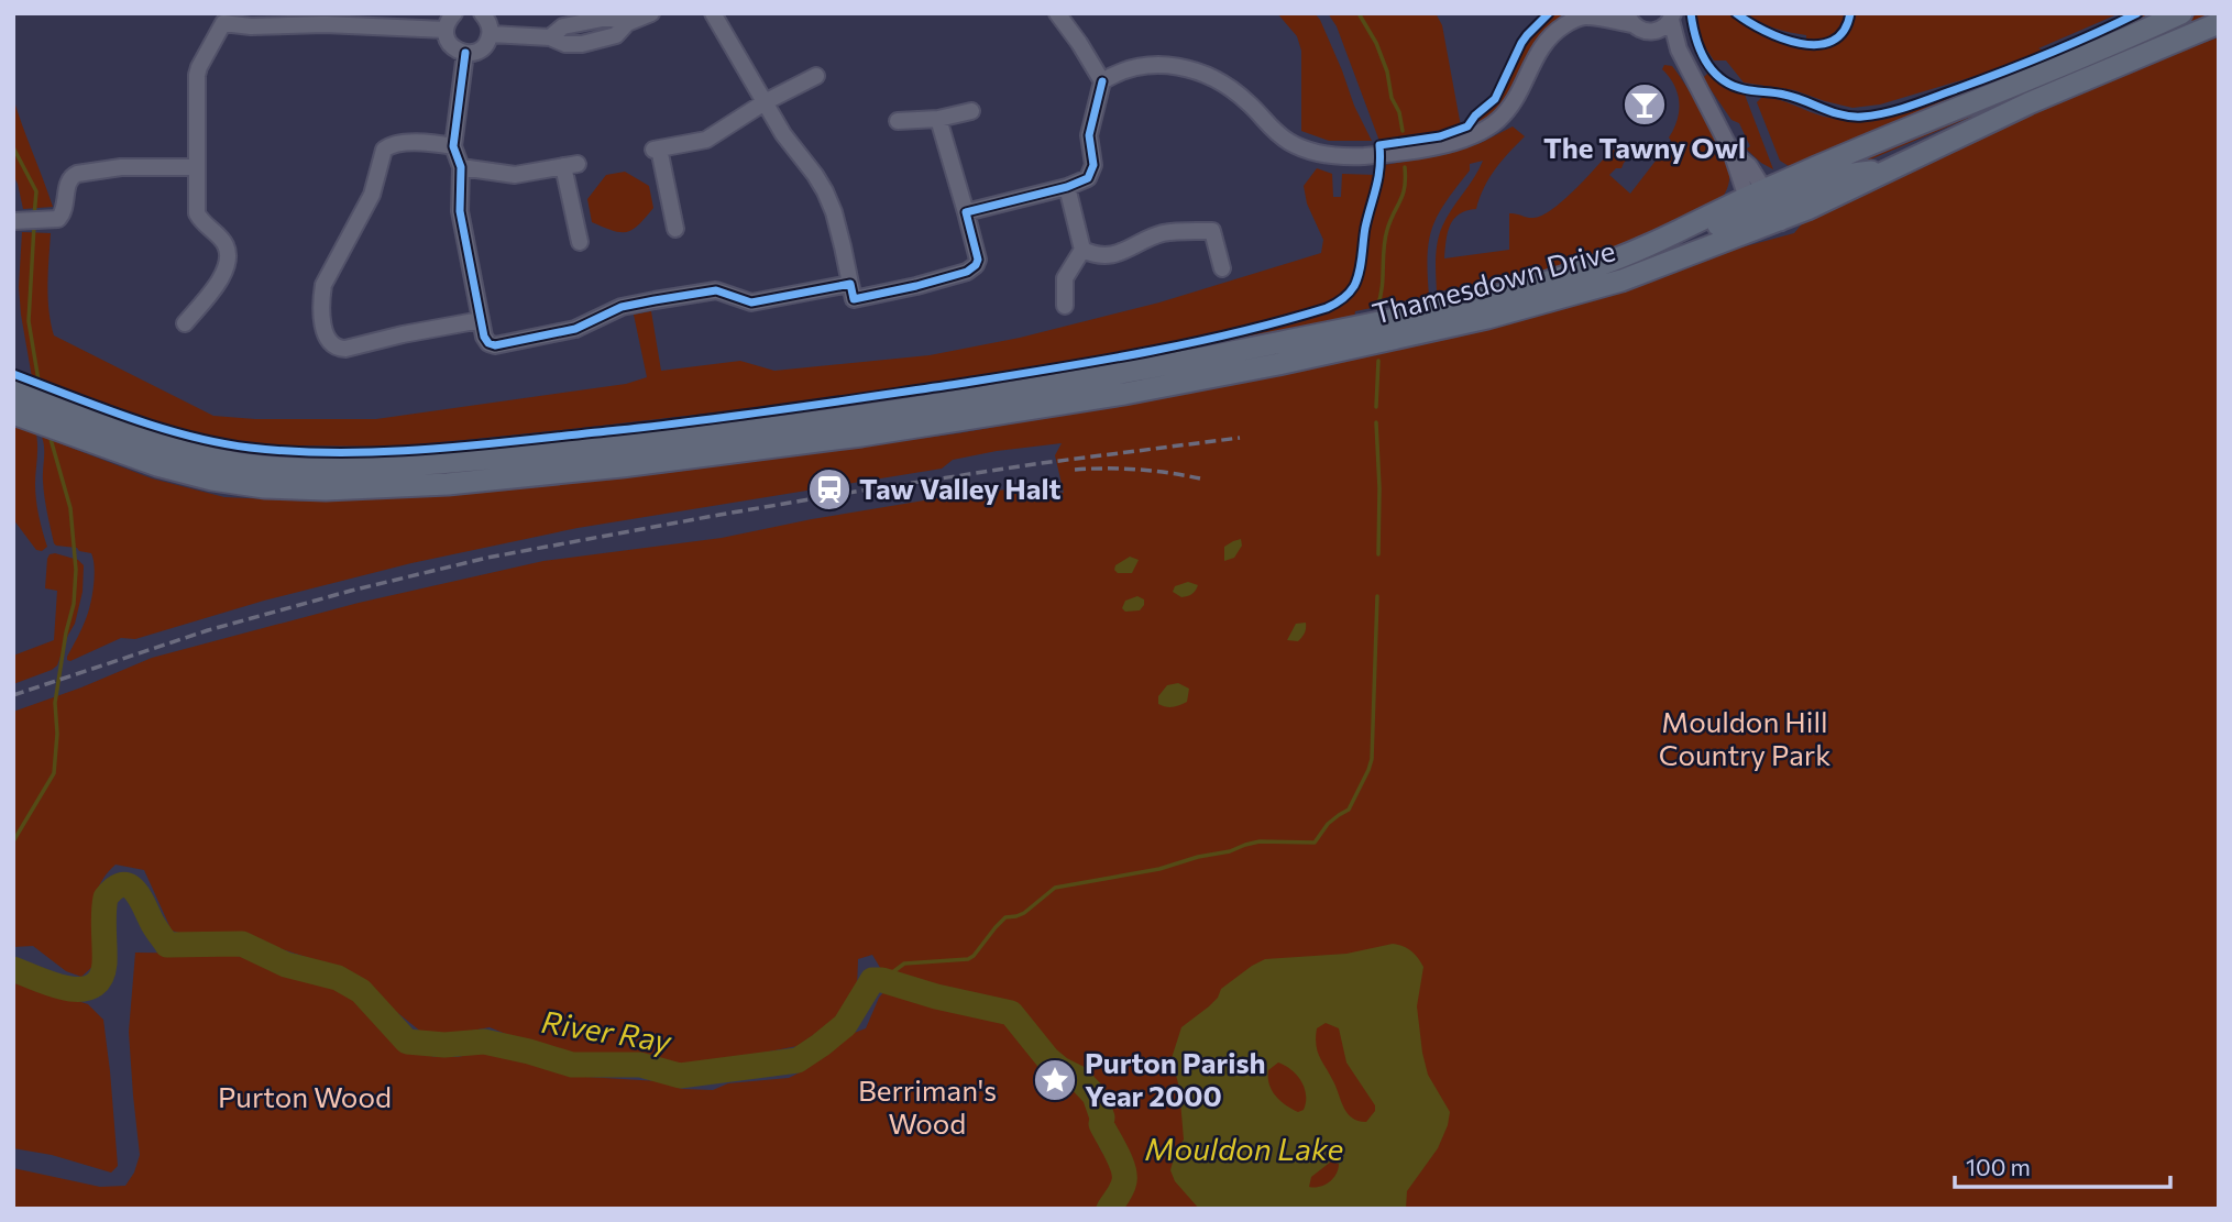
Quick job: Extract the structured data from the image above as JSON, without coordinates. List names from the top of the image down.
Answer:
{
  "streets": {
    "main road": ["Thamesdown Drive"]
  },
  "water": ["River Ray", "Mouldon Lake"],
  "parks": ["Mouldon Hill Country Park", "Berriman's Wood", "Purton Wood"],
  "places": {
    "bar": ["The Tawny Owl"],
    "station": ["Taw Valley Halt"],
    "place": ["Purton Parish Year 2000"]
  },
  "scale_bar": "100 m"
}
